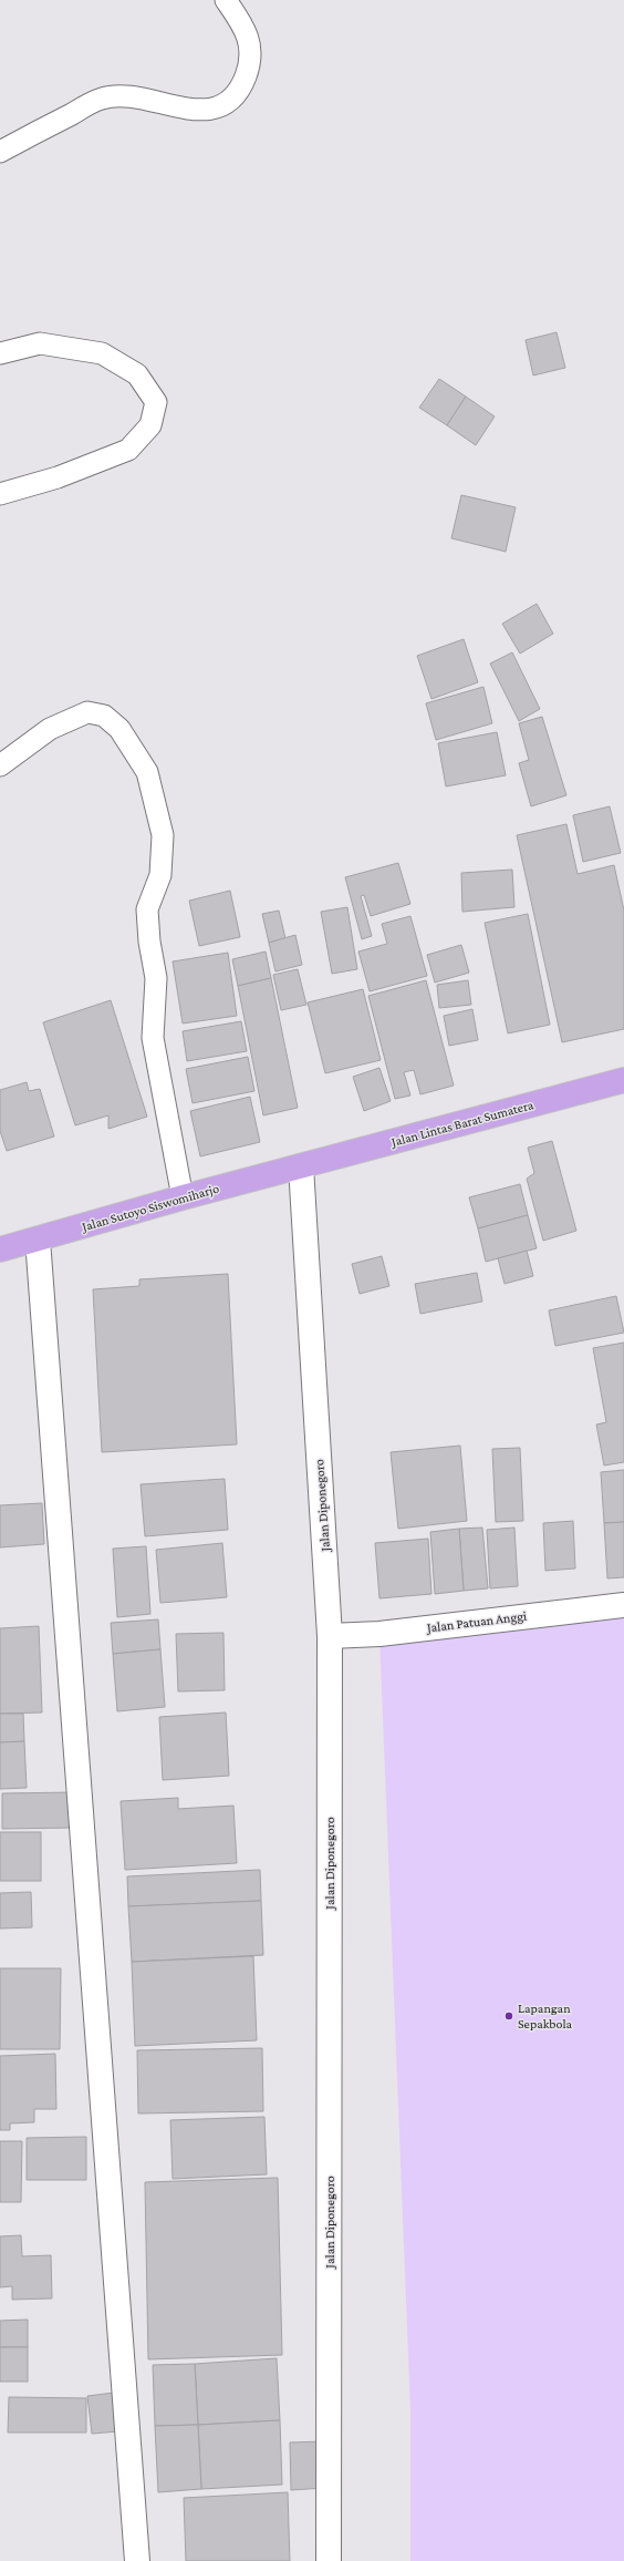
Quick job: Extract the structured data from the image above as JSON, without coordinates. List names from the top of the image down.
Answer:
{
  "streets": {
    "highway": ["Jalan Lintas Barat Sumatera", "Jalan Sutoyo Siswomiharjo"],
    "street": ["Jalan Diponegoro", "Jalan Patuan Anggi"]
  },
  "crossings": [
    ["Jalan Lintas Barat Sumatera", "Jalan Sutoyo Siswomiharjo"],
    ["Jalan Lintas Barat Sumatera", "Jalan Diponegoro"],
    ["Jalan Sutoyo Siswomiharjo", "Jalan Diponegoro"],
    ["Jalan Diponegoro", "Jalan Patuan Anggi"]
  ],
  "places": ["Lapangan Sepakbola"]
}
